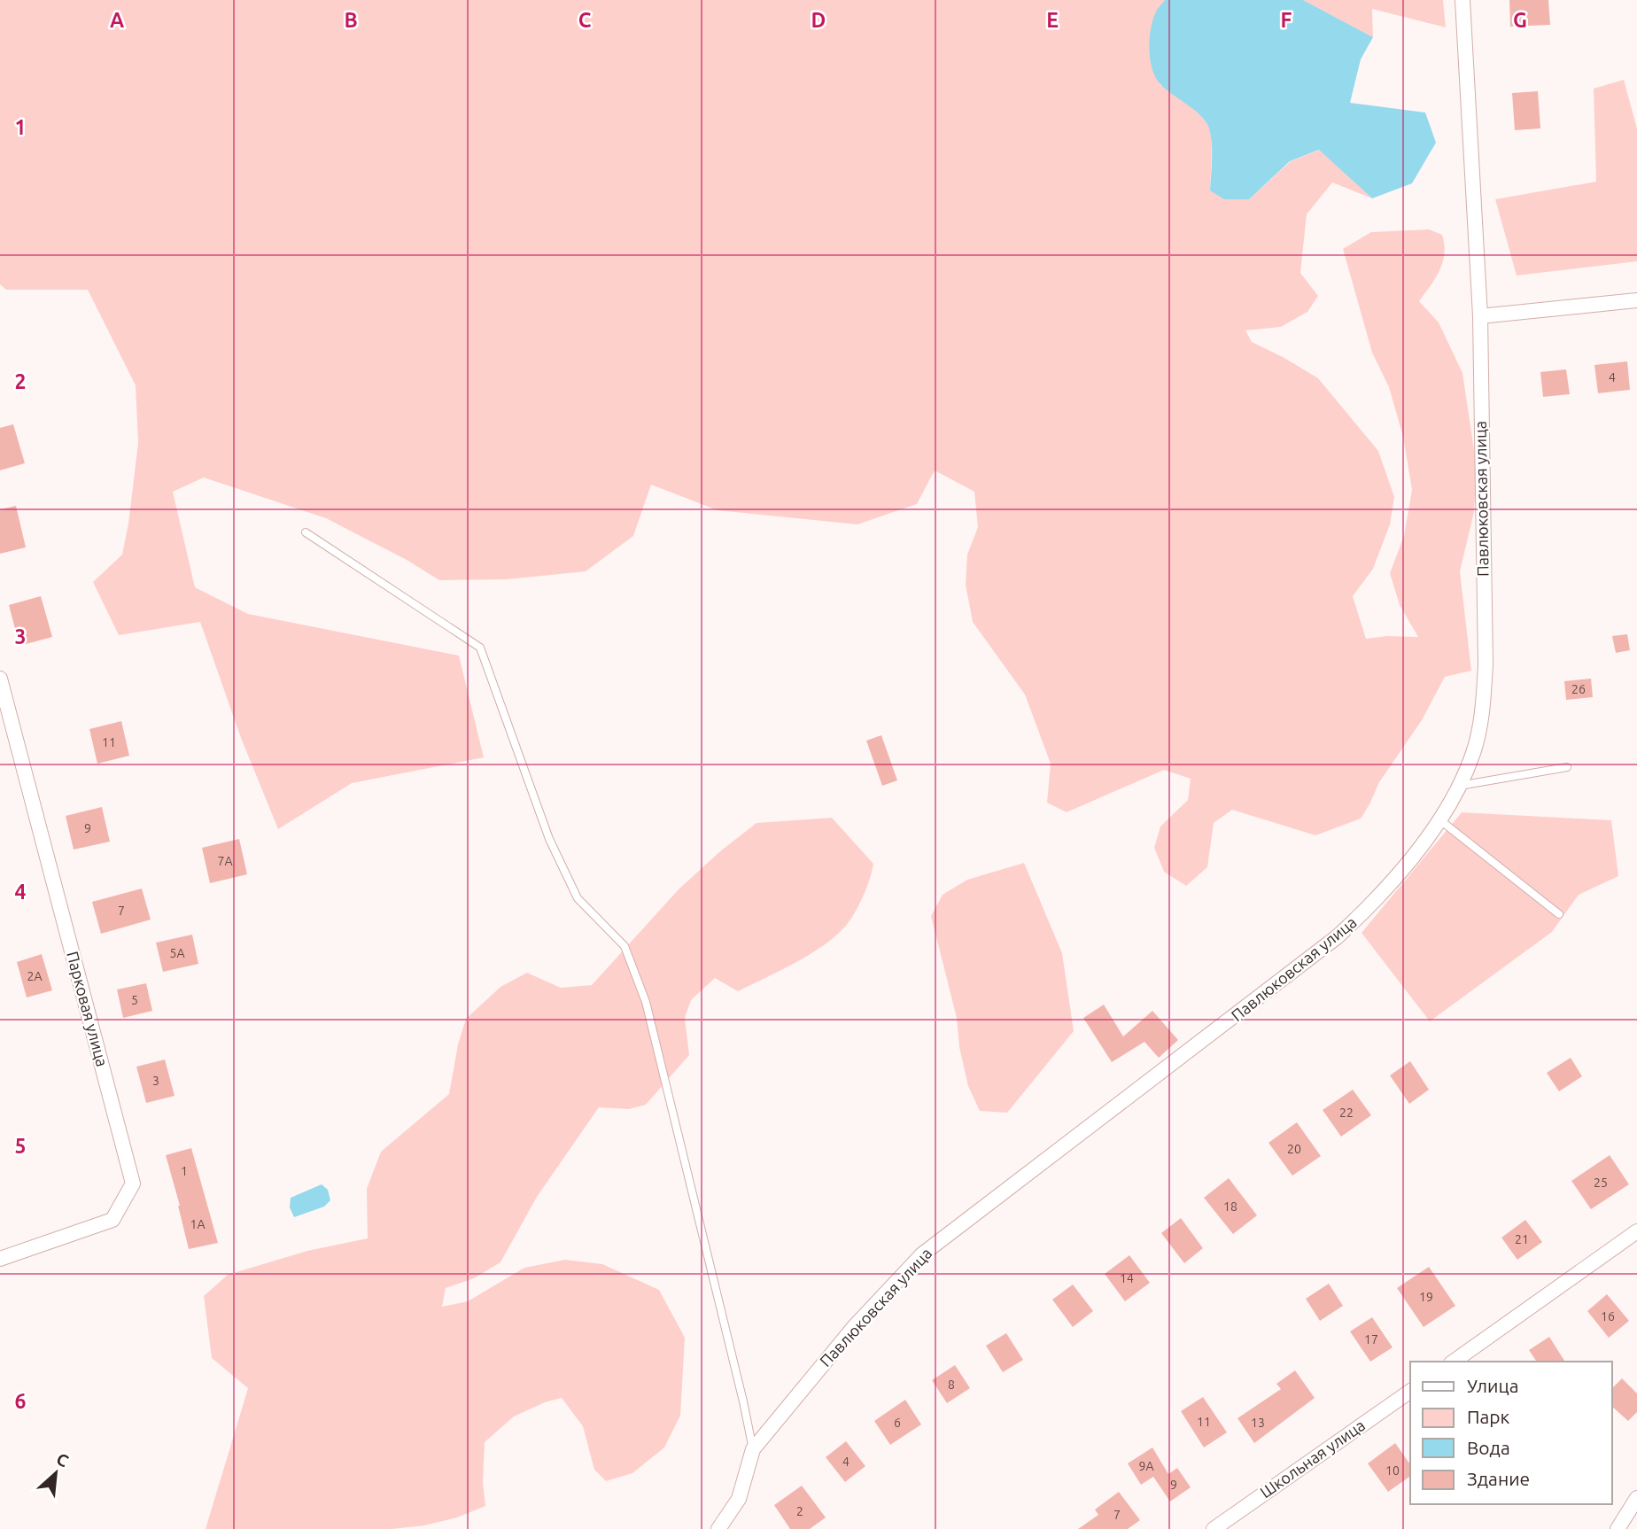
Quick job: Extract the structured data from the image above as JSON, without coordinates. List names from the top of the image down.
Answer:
{
  "streets": {
    "street": ["Павлюковская улица", "Парковая улица", "Школьная улица"]
  },
  "house_numbers": [
    "4",
    "26",
    "11",
    "9",
    "7А",
    "7",
    "5А",
    "2А",
    "5",
    "3",
    "22",
    "20",
    "1",
    "25",
    "18",
    "1А",
    "21",
    "14",
    "19",
    "16",
    "17",
    "8",
    "11",
    "6",
    "13",
    "4",
    "9А",
    "10",
    "9",
    "2",
    "7"
  ],
  "legend": [
    "Улица",
    "Парк",
    "Вода",
    "Здание"
  ],
  "north": "top right",
  "grid": {
    "columns": [
      "A",
      "B",
      "C",
      "D",
      "E",
      "F",
      "G"
    ],
    "rows": [
      "1",
      "2",
      "3",
      "4",
      "5",
      "6"
    ]
  }
}
